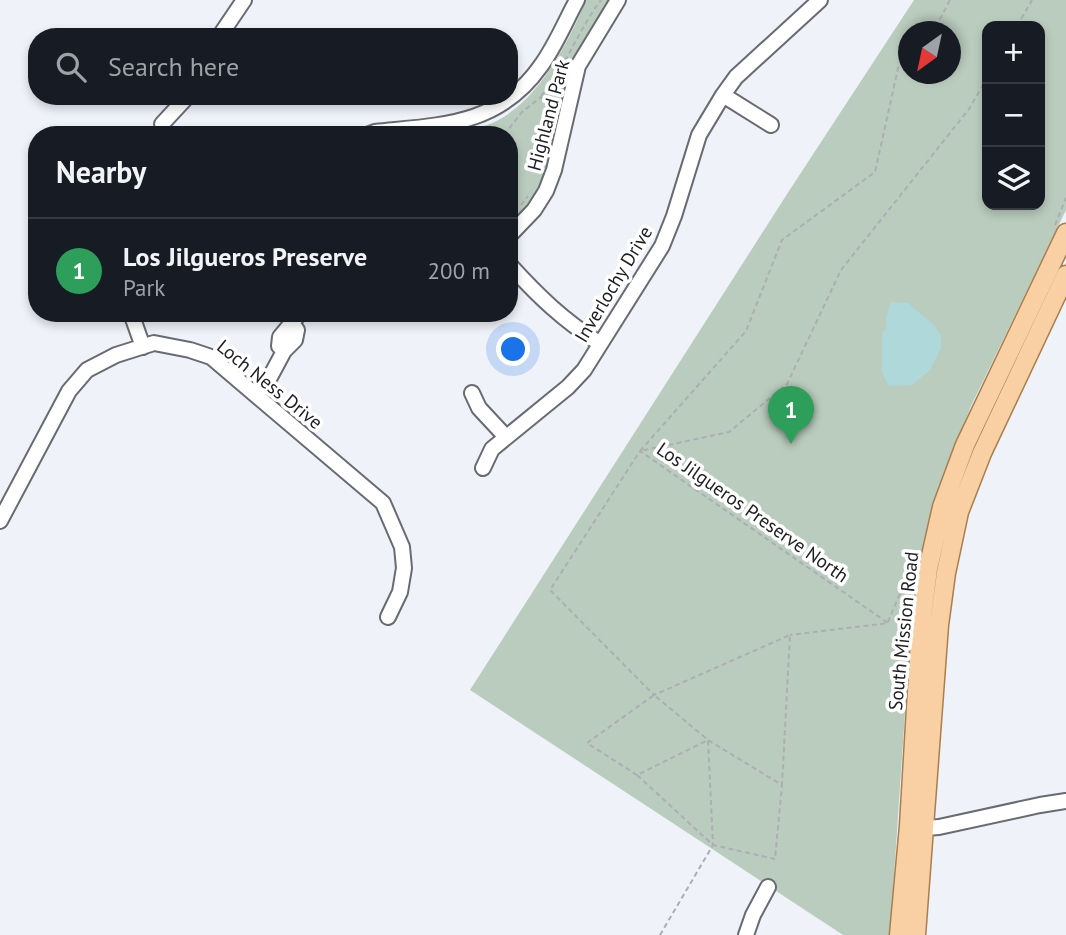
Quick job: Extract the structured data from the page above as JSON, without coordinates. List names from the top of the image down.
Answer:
{
  "streets": {
    "main road": ["South Mission Road"],
    "street": ["Highland Park", "Inverlochy Drive", "Loch Ness Drive"],
    "path": ["Los Jilgueros Preserve North"]
  },
  "north": "bottom left",
  "page": {
    "map_buttons": ["+", "−"],
    "search": "Search here",
    "heading": "Nearby",
    "list": [
      {
        "mark": "1",
        "name": "Los Jilgueros Preserve",
        "note": "Park",
        "value": "200 m"
      }
    ],
    "pins": "1"
  }
}
